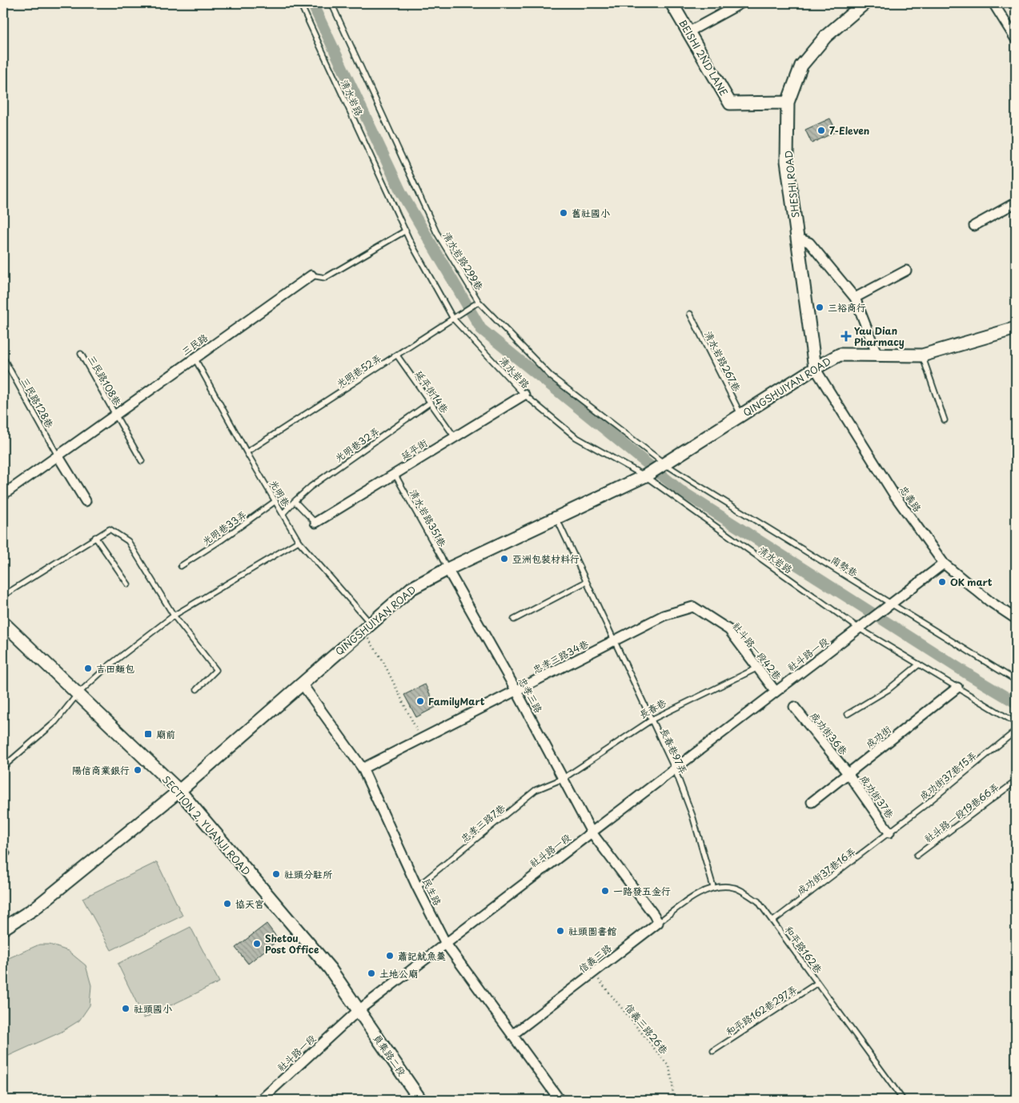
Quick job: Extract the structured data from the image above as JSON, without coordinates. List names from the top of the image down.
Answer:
{
  "streets": {
    "street": [
      "BEISHI 2ND LANE",
      "SHESHI ROAD",
      "三民路",
      "QINGSHUIYAN ROAD",
      "延平街",
      "忠義路",
      "社斗路一段42巷",
      "社斗路一段",
      "忠孝三路34巷",
      "忠孝三路",
      "成功街36巷",
      "成功街",
      "成功街37巷",
      "SECTION 2, YUANJI ROAD",
      "民生路",
      "信義三路",
      "員集路二段"
    ],
    "lane": [
      "清水岩路",
      "清水岩路299巷",
      "清水岩路267巷",
      "光明巷52弄",
      "三民路108巷",
      "延平街14巷",
      "三民路128巷",
      "光明巷32弄",
      "光明巷",
      "清水岩路351巷",
      "光明巷33弄",
      "南勢巷",
      "長春巷",
      "長春巷97弄",
      "成功街37巷15弄",
      "社斗路一段19巷66弄",
      "忠孝三路7巷",
      "成功街37巷16弄",
      "和平路162巷",
      "和平路162巷297弄"
    ],
    "path": ["信義三路26巷"]
  },
  "crossings": [
    ["BEISHI 2ND LANE", "SHESHI ROAD"],
    ["清水岩路", "三民路"],
    ["清水岩路", "光明巷52弄"],
    ["清水岩路", "QINGSHUIYAN ROAD"],
    ["清水岩路", "延平街"],
    ["清水岩路", "社斗路一段"],
    ["清水岩路", "成功街"],
    ["SHESHI ROAD", "QINGSHUIYAN ROAD"],
    ["SHESHI ROAD", "忠義路"],
    ["清水岩路299巷", "光明巷52弄"],
    ["清水岩路299巷", "QINGSHUIYAN ROAD"],
    ["清水岩路299巷", "南勢巷"],
    ["三民路", "三民路108巷"],
    ["三民路", "三民路128巷"],
    ["三民路", "光明巷"],
    ["清水岩路267巷", "QINGSHUIYAN ROAD"],
    ["光明巷52弄", "延平街14巷"],
    ["光明巷52弄", "光明巷"],
    ["QINGSHUIYAN ROAD", "光明巷"],
    ["QINGSHUIYAN ROAD", "忠義路"],
    ["QINGSHUIYAN ROAD", "清水岩路351巷"],
    ["QINGSHUIYAN ROAD", "南勢巷"],
    ["QINGSHUIYAN ROAD", "忠孝三路"],
    ["QINGSHUIYAN ROAD", "長春巷97弄"],
    ["QINGSHUIYAN ROAD", "SECTION 2, YUANJI ROAD"],
    ["QINGSHUIYAN ROAD", "民生路"],
    ["延平街14巷", "光明巷32弄"],
    ["延平街14巷", "延平街"],
    ["光明巷32弄", "光明巷"],
    ["延平街", "清水岩路351巷"],
    ["光明巷", "光明巷33弄"],
    ["清水岩路351巷", "忠孝三路"],
    ["南勢巷", "社斗路一段"],
    ["社斗路一段42巷", "社斗路一段"],
    ["社斗路一段42巷", "忠孝三路34巷"],
    ["社斗路一段42巷", "長春巷"],
    ["社斗路一段42巷", "長春巷97弄"],
    ["社斗路一段", "忠孝三路"],
    ["社斗路一段", "長春巷97弄"],
    ["社斗路一段", "SECTION 2, YUANJI ROAD"],
    ["社斗路一段", "民生路"],
    ["社斗路一段", "員集路二段"],
    ["忠孝三路34巷", "忠孝三路"],
    ["忠孝三路34巷", "長春巷97弄"],
    ["忠孝三路", "長春巷"],
    ["忠孝三路", "忠孝三路7巷"],
    ["長春巷", "長春巷97弄"],
    ["長春巷", "忠孝三路7巷"],
    ["成功街36巷", "成功街"],
    ["成功街36巷", "成功街37巷"],
    ["成功街", "成功街37巷"],
    ["長春巷97弄", "和平路162巷"],
    ["成功街37巷15弄", "成功街37巷"],
    ["成功街37巷15弄", "成功街37巷16弄"],
    ["成功街37巷", "成功街37巷16弄"],
    ["忠孝三路7巷", "民生路"],
    ["SECTION 2, YUANJI ROAD", "員集路二段"],
    ["成功街37巷16弄", "和平路162巷"],
    ["民生路", "信義三路"],
    ["和平路162巷", "信義三路"],
    ["和平路162巷", "和平路162巷297弄"],
    ["信義三路", "信義三路26巷"]
  ],
  "places": {
    "other": [
      "7-Eleven",
      "舊社國小",
      "三裕商行",
      "亞洲包裝材料行",
      "OK mart",
      "吉田麵包",
      "FamilyMart",
      "陽信商業銀行",
      "社頭分駐所",
      "一路發五金行",
      "協天宮",
      "社頭圖書館",
      "Shetou Post Office",
      "蕭記魷魚羹",
      "土地公廟",
      "社頭國小"
    ],
    "health": ["Yau Dian Pharmacy"],
    "transit": ["廟前"]
  }
}
